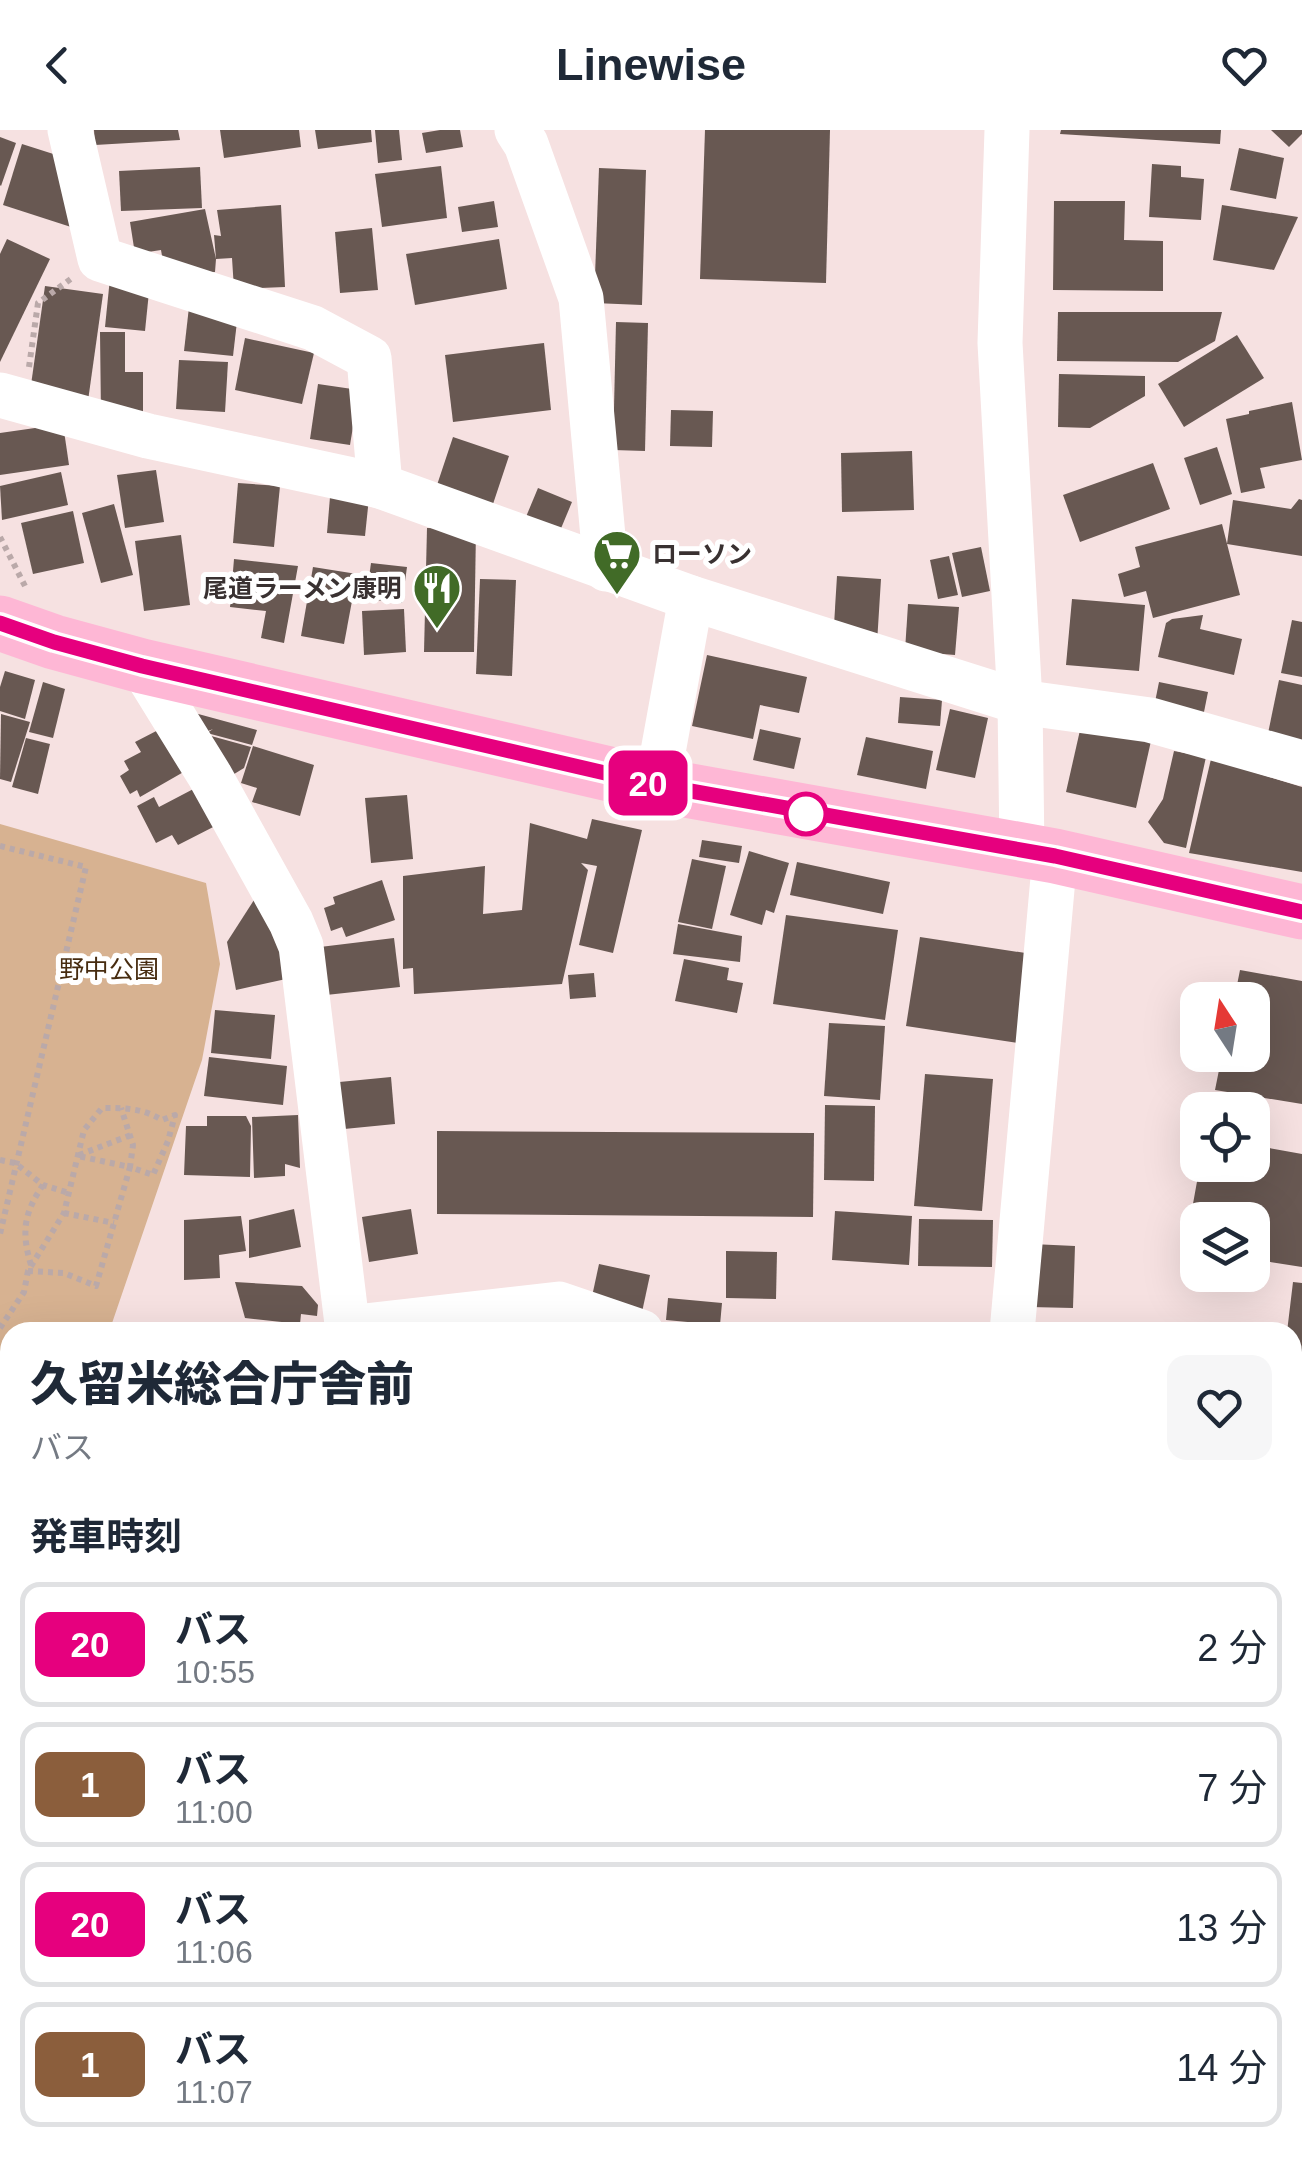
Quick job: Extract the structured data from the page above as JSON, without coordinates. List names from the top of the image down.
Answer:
{
  "parks": ["野中公園"],
  "places": {
    "supermarket": ["ローソン"],
    "restaurant": ["尾道ラーメン康明"]
  },
  "lines": ["bus line 20"],
  "north": "top",
  "page": {
    "header": "Linewise",
    "on_map": "20",
    "heading": [
      ["久留米総合庁舎前", "バス"],
      "発車時刻"
    ],
    "list": [
      {
        "mark": "20",
        "name": "バス",
        "note": "10:55",
        "value": "2 分"
      },
      {
        "mark": "1",
        "name": "バス",
        "note": "11:00",
        "value": "7 分"
      },
      {
        "mark": "20",
        "name": "バス",
        "note": "11:06",
        "value": "13 分"
      },
      {
        "mark": "1",
        "name": "バス",
        "note": "11:07",
        "value": "14 分"
      }
    ]
  }
}
